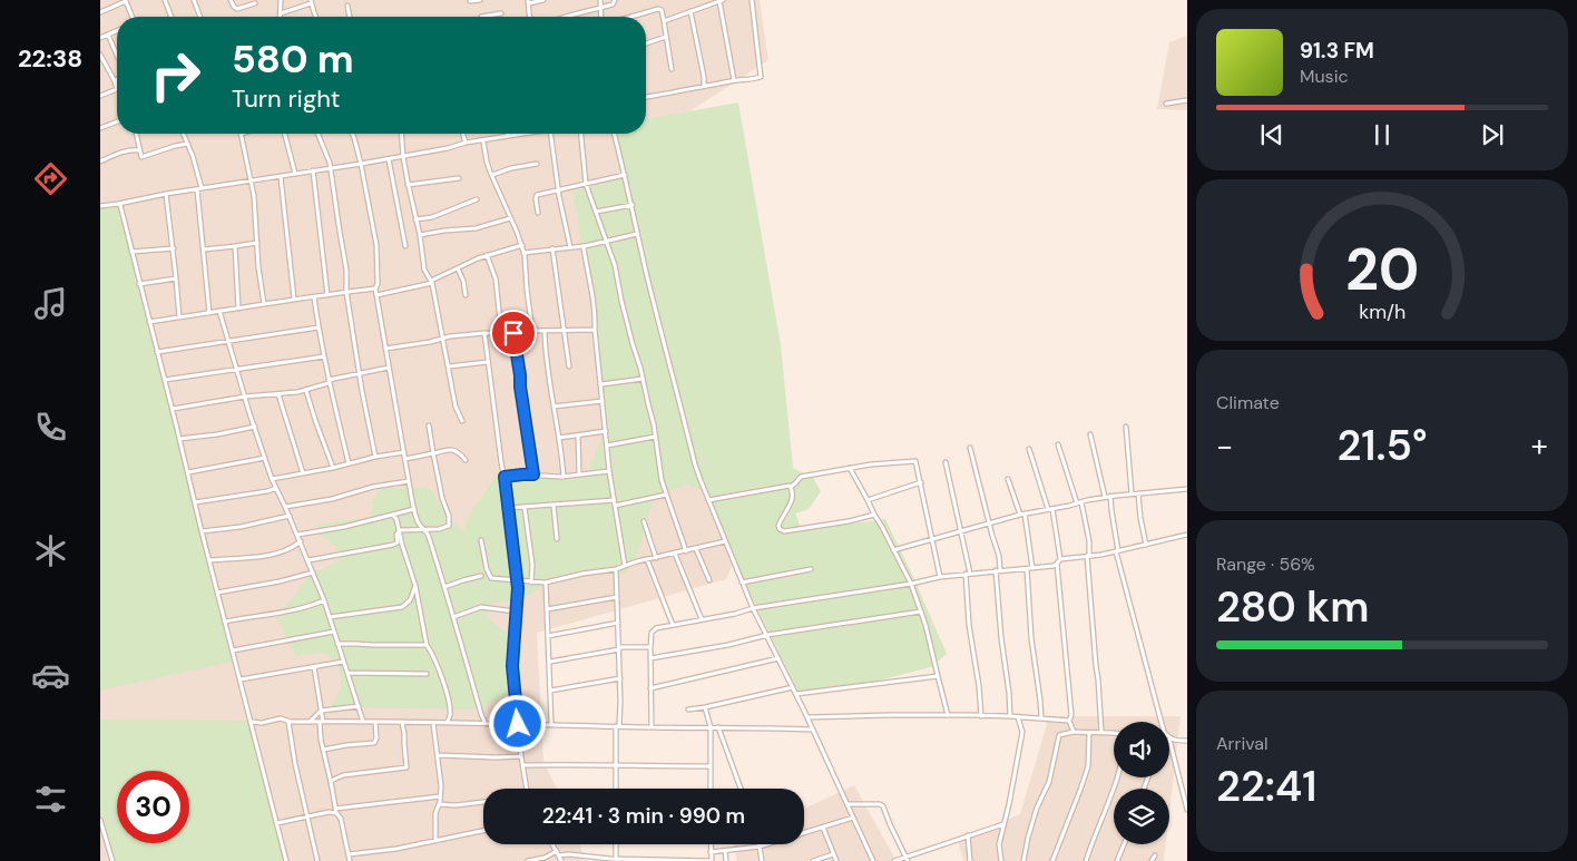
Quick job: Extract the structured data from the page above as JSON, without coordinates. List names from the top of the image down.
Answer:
{
  "page": {
    "tabs": "22:38",
    "turn": ["580 m", "Turn right"],
    "song": ["91.3 FM", "Music"],
    "tile": [
      "Climate",
      ["Range · 56%", "280 km"],
      ["Arrival", "22:41"]
    ],
    "heat": ["−", "21.5°", "+"],
    "limit": "30",
    "trip": "22:41 · 3 min · 990 m",
    "gauge": ["20", "km/h"]
  }
}
